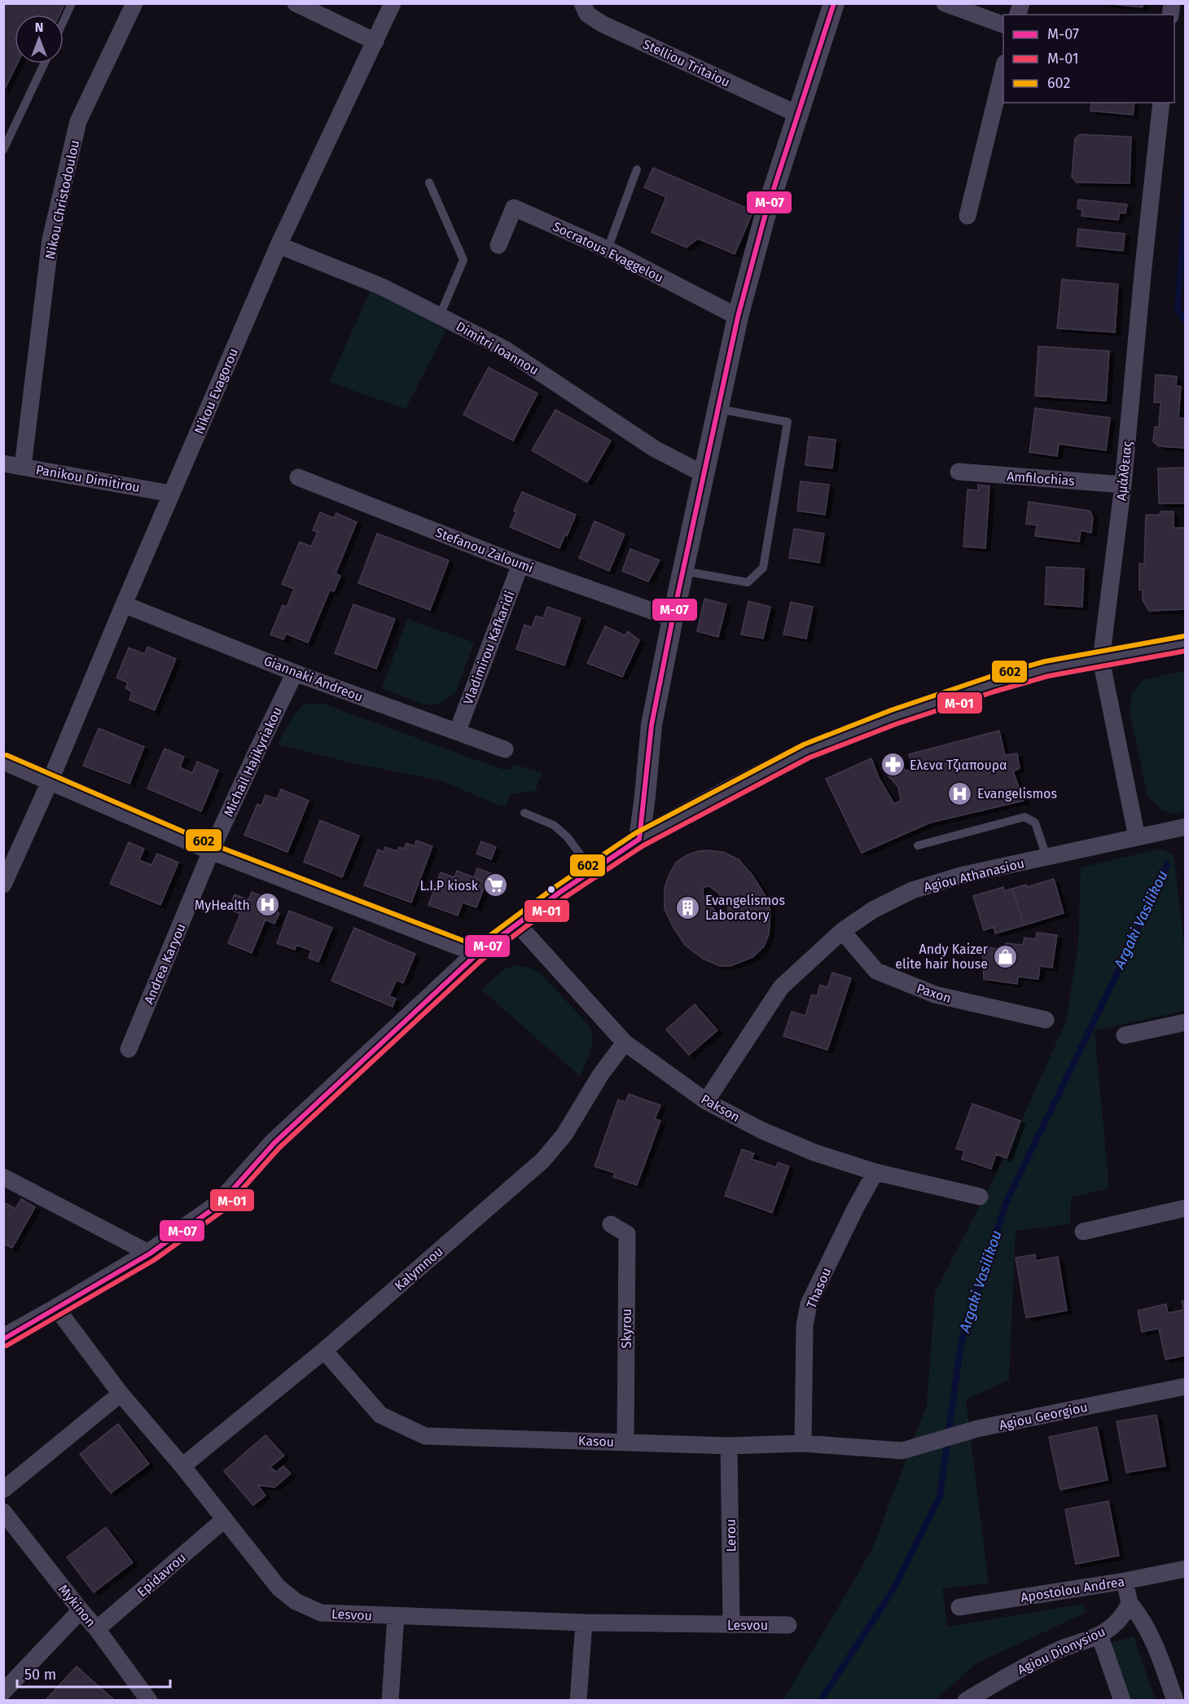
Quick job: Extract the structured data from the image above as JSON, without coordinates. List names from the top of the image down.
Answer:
{
  "streets": {
    "street": [
      "Stelliou Tritaiou",
      "Nikou Christodoulou",
      "Socratous Evaggelou",
      "Dimitri Ioannou",
      "Nikou Evagorou",
      "Αμάλθειας",
      "Panikou Dimitirou",
      "Amfilochias",
      "Stefanou Zaloumi",
      "Vladimirou Kafkaridi",
      "Giannaki Andreou",
      "Michail Hajikyriakou",
      "Agiou Athanasiou",
      "Andrea Karyou",
      "Paxon",
      "Pakson",
      "Kalymnou",
      "Thasou",
      "Skyrou",
      "Agiou Georgiou",
      "Kasou",
      "Lerou",
      "Epidavrou",
      "Apostolou Andrea",
      "Mykinon",
      "Lesvou",
      "Agiou Dionysiou"
    ]
  },
  "crossings": [
    ["Nikou Christodoulou", "Panikou Dimitirou"],
    ["Dimitri Ioannou", "Nikou Evagorou"],
    ["Nikou Evagorou", "Panikou Dimitirou"],
    ["Nikou Evagorou", "Giannaki Andreou"],
    ["Αμάλθειας", "Amfilochias"],
    ["Αμάλθειας", "Agiou Athanasiou"],
    ["Stefanou Zaloumi", "Vladimirou Kafkaridi"],
    ["Vladimirou Kafkaridi", "Giannaki Andreou"],
    ["Giannaki Andreou", "Michail Hajikyriakou"],
    ["Michail Hajikyriakou", "Andrea Karyou"],
    ["Agiou Athanasiou", "Paxon"],
    ["Agiou Athanasiou", "Pakson"],
    ["Pakson", "Kalymnou"],
    ["Pakson", "Thasou"],
    ["Kalymnou", "Kasou"],
    ["Kalymnou", "Lesvou"],
    ["Thasou", "Kasou"],
    ["Skyrou", "Kasou"],
    ["Agiou Georgiou", "Kasou"],
    ["Kasou", "Lerou"],
    ["Lerou", "Lesvou"],
    ["Epidavrou", "Mykinon"],
    ["Epidavrou", "Lesvou"]
  ],
  "water": ["Argaki Vasilikou"],
  "places": {
    "pharmacy": ["Ελενα Τζιαπουρα"],
    "hospital": ["Evangelismos", "MyHealth"],
    "supermarket": ["L.I.P kiosk"],
    "building": ["Evangelismos Laboratory"],
    "shop": ["Andy Kaizer elite hair house"]
  },
  "lines": ["transit line M-07", "transit line 602", "transit line M-01"],
  "legend": ["M-07", "M-01", "602"],
  "scale_bar": "50 m",
  "north": "top"
}
